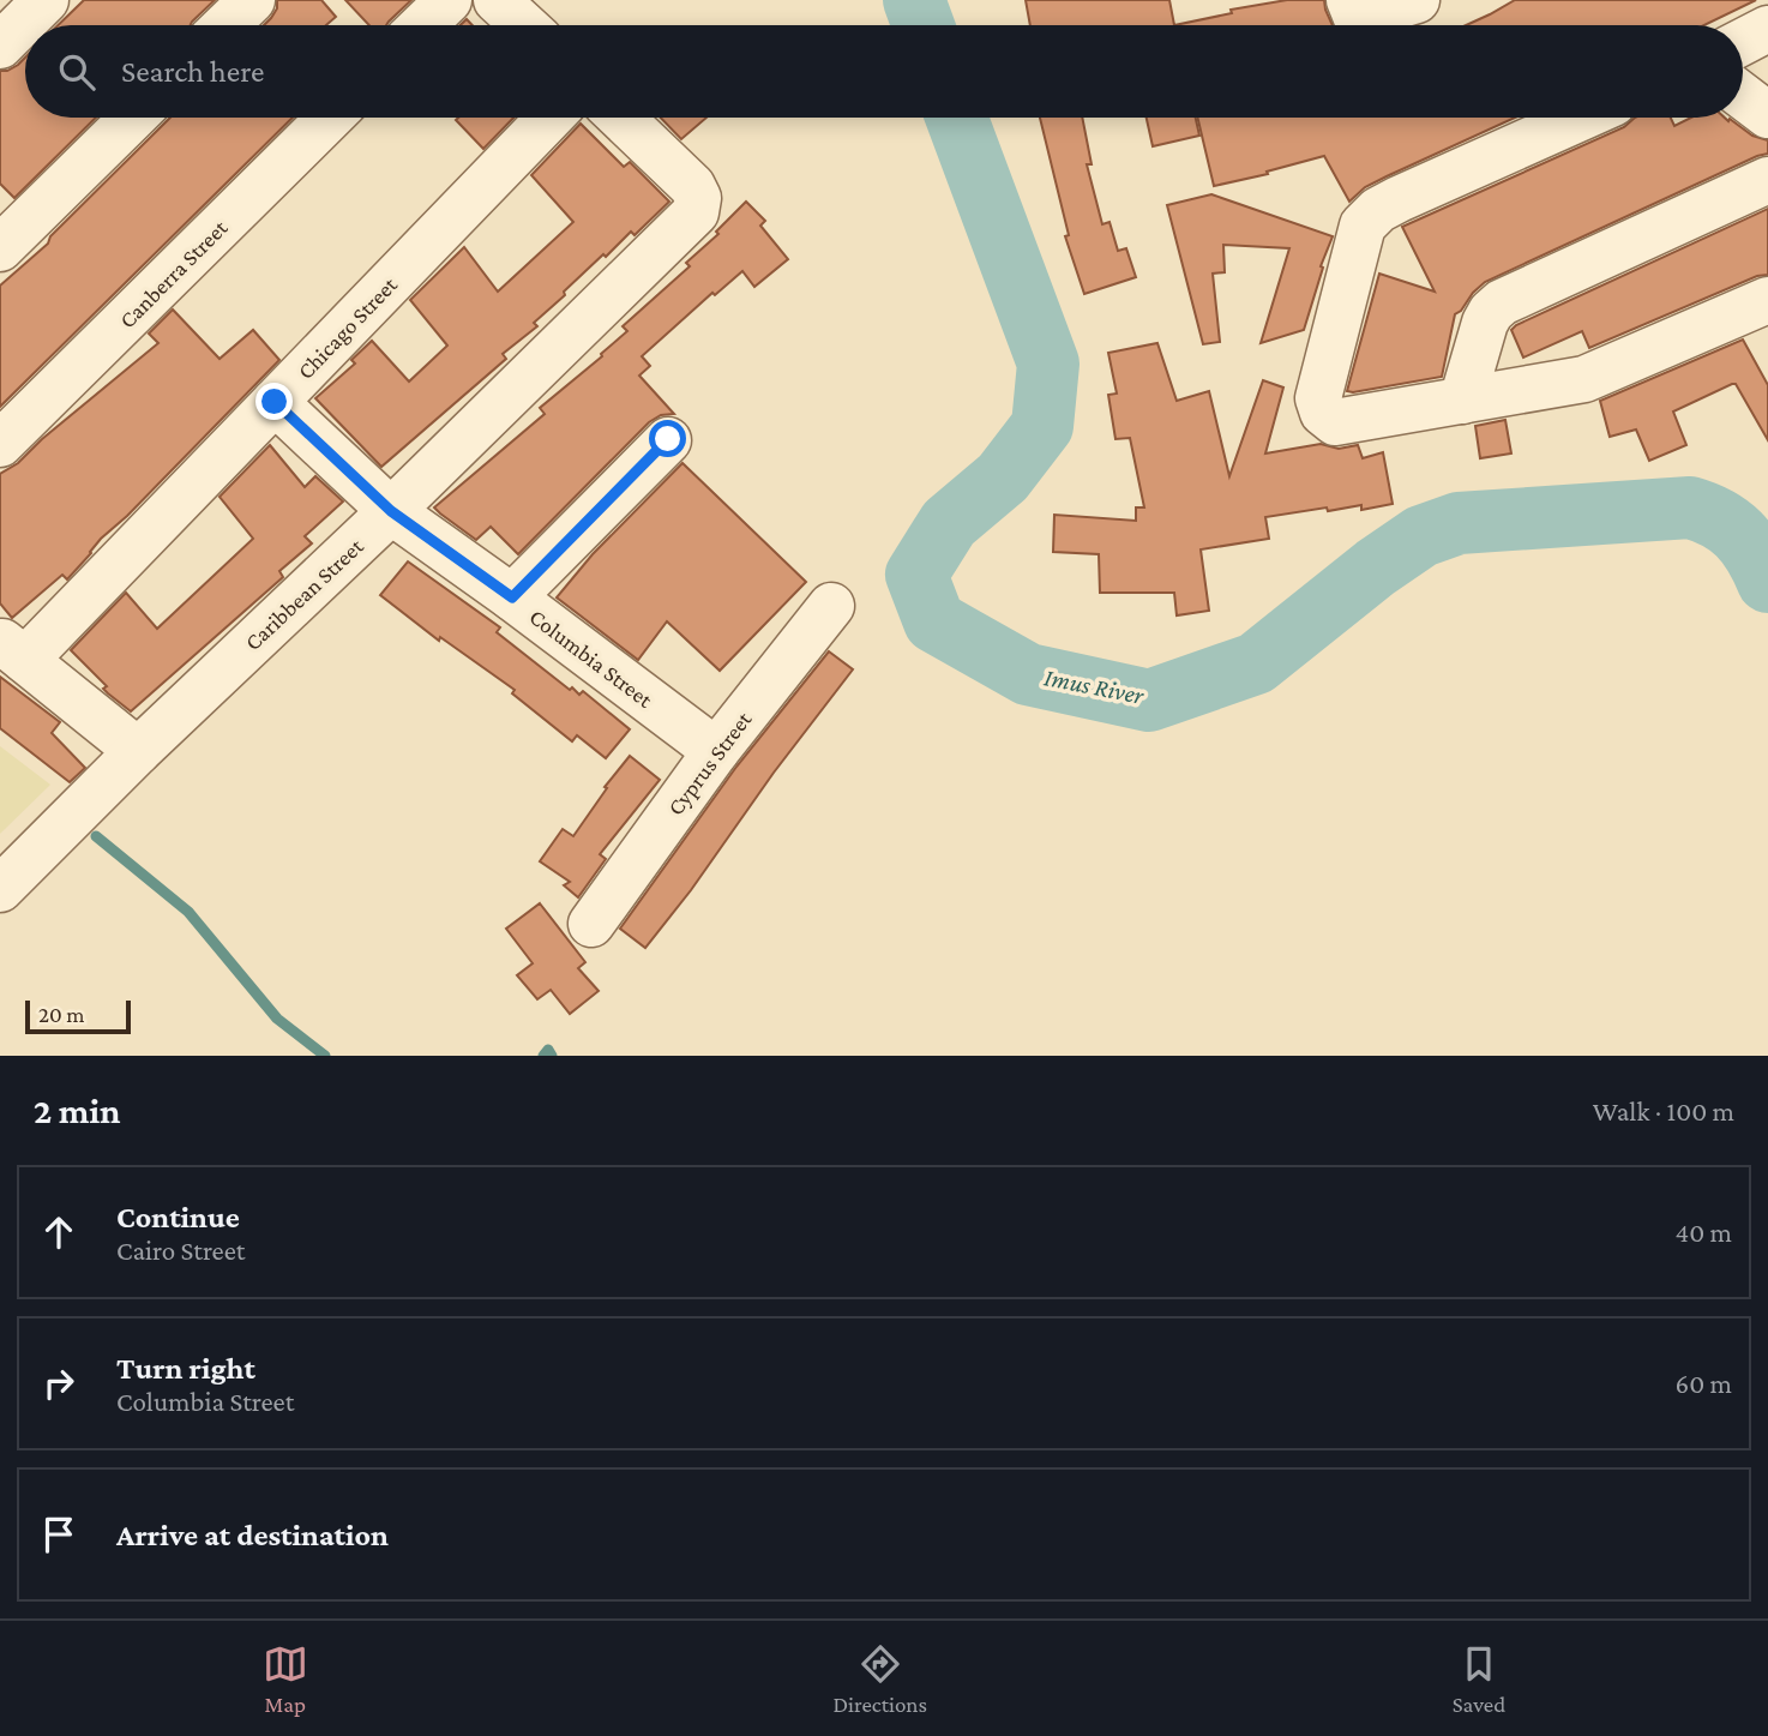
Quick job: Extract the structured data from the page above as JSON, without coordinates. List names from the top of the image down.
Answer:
{
  "streets": {
    "street": [
      "Canberra Street",
      "Chicago Street",
      "Caribbean Street",
      "Columbia Street",
      "Cyprus Street"
    ]
  },
  "crossings": [
    ["Chicago Street", "Columbia Street"],
    ["Caribbean Street", "Columbia Street"],
    ["Columbia Street", "Cyprus Street"]
  ],
  "water": ["Imus River"],
  "scale_bar": "20 m",
  "page": {
    "search": "Search here",
    "scale": "20 m",
    "heading": ["2 min", "Walk · 100 m"],
    "list": [
      ["Continue", "Cairo Street", "40 m"],
      ["Turn right", "Columbia Street", "60 m"],
      "Arrive at destination"
    ],
    "nav": ["Map", "Directions", "Saved"]
  }
}
